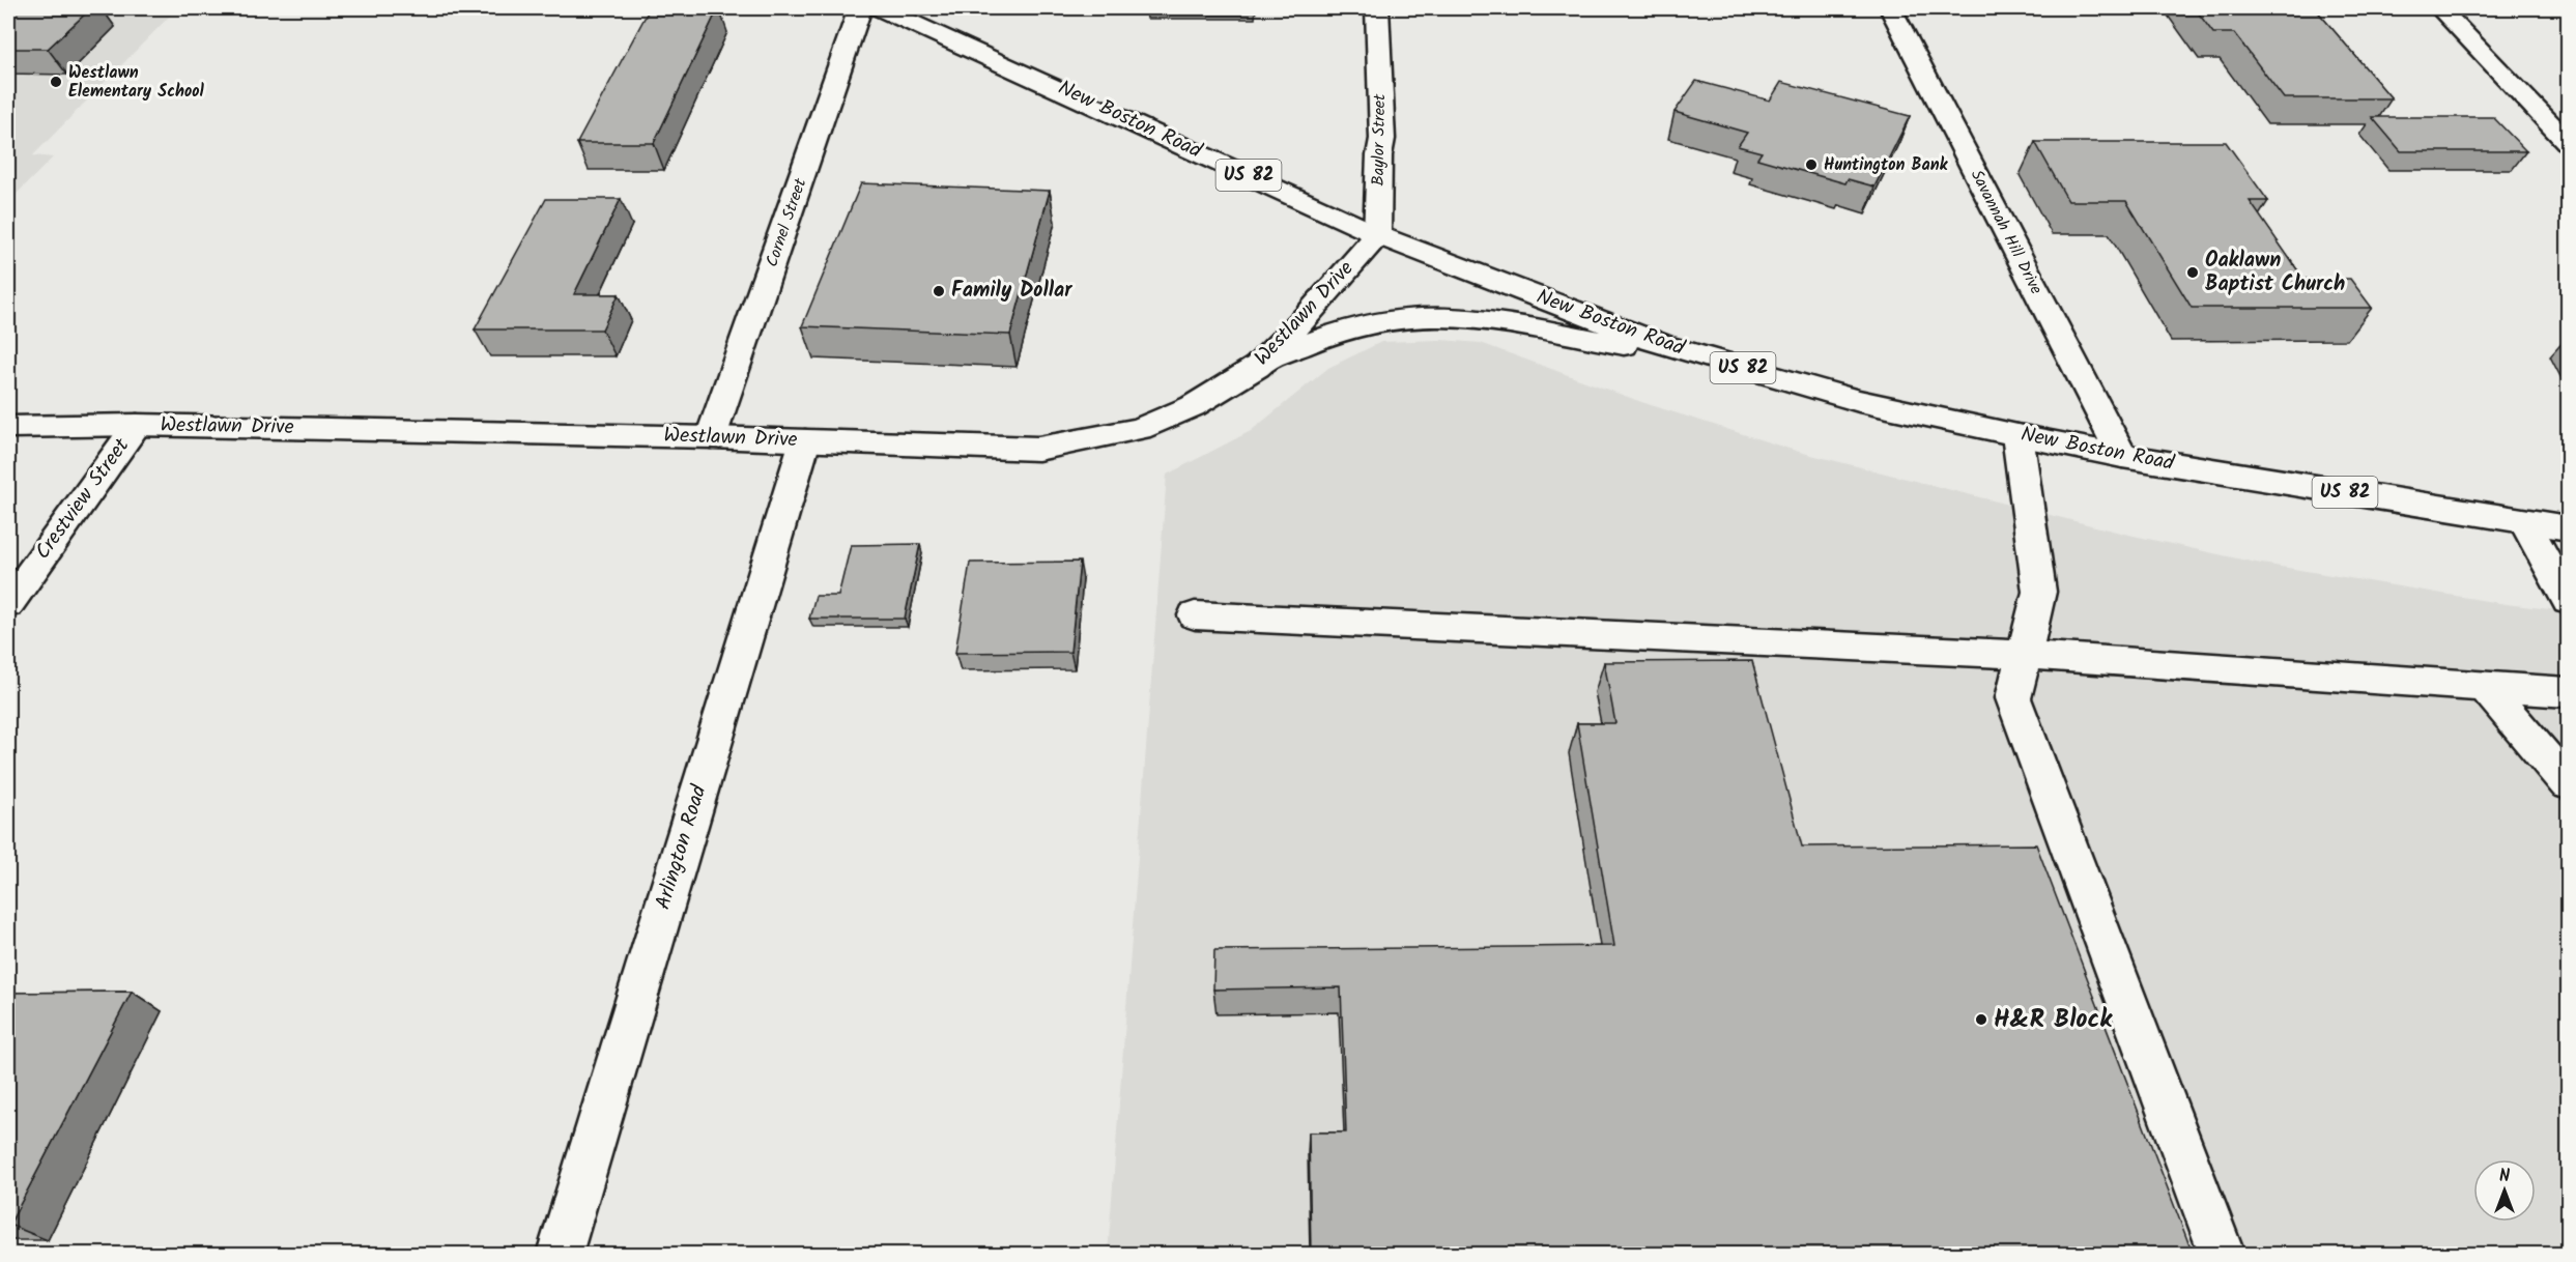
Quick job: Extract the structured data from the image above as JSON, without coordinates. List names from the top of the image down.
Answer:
{
  "streets": {
    "main road": [
      "New Boston Road",
      "Baylor Street",
      "US 82",
      "Cornel Street",
      "Savannah Hill Drive",
      "Westlawn Drive",
      "Crestview Street",
      "Arlington Road"
    ]
  },
  "crossings": [
    ["New Boston Road", "Baylor Street"],
    ["New Boston Road", "Savannah Hill Drive"],
    ["New Boston Road", "Westlawn Drive"],
    ["Baylor Street", "Westlawn Drive"],
    ["Cornel Street", "Westlawn Drive"],
    ["Westlawn Drive", "Crestview Street"],
    ["Westlawn Drive", "Arlington Road"]
  ],
  "places": [
    "Westlawn Elementary School",
    "Huntington Bank",
    "Oaklawn Baptist Church",
    "Family Dollar",
    "H&R Block"
  ],
  "north": "top"
}
